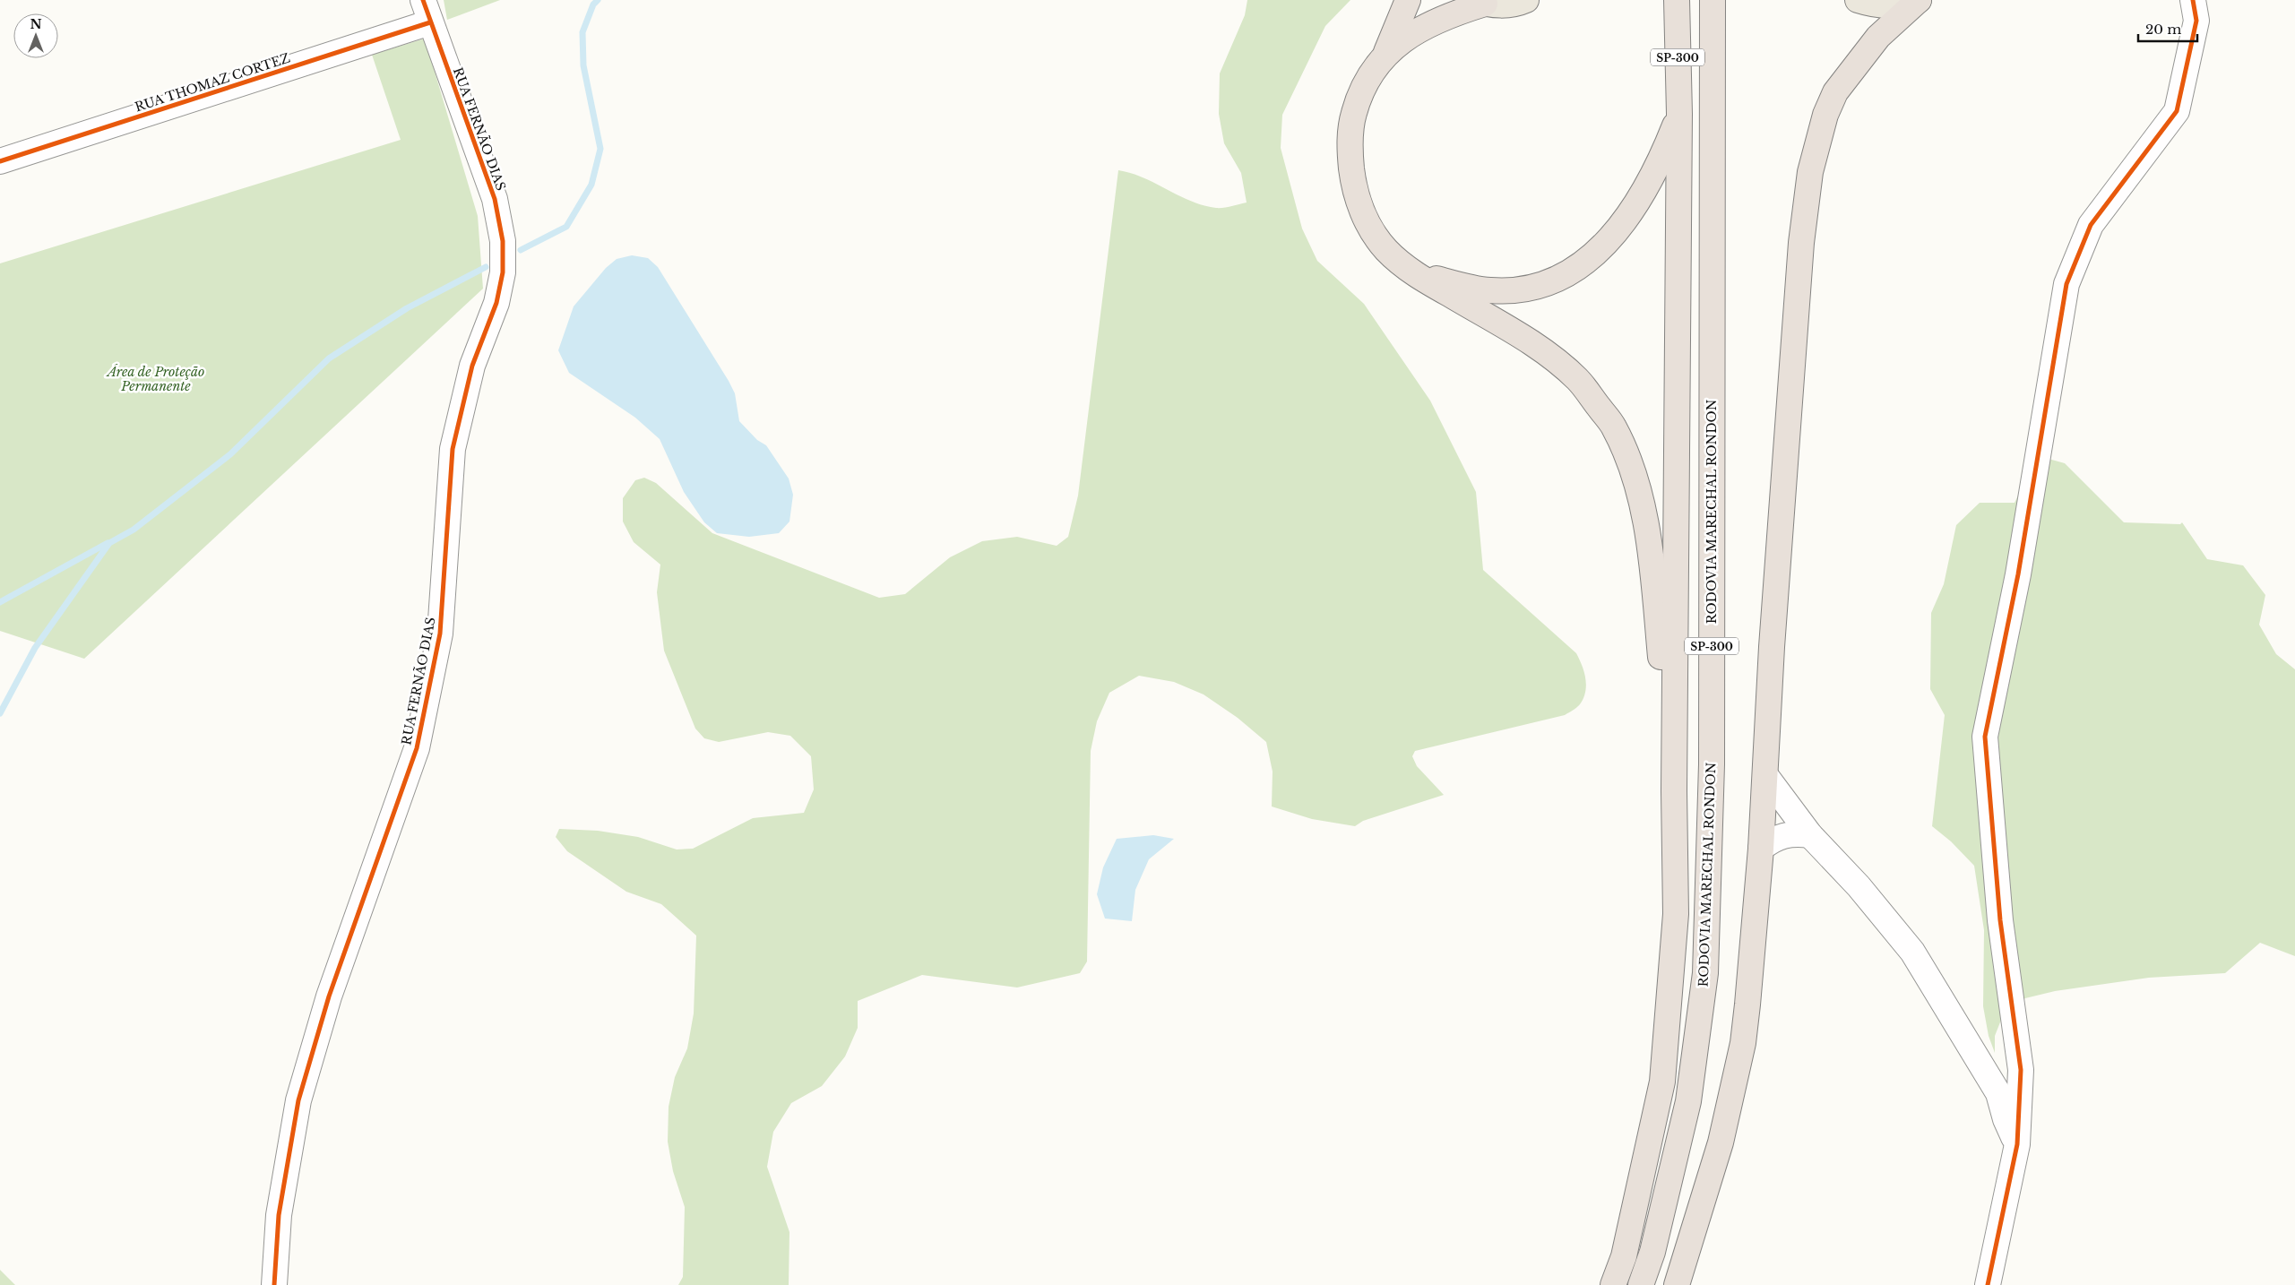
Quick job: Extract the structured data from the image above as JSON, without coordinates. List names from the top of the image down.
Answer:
{
  "streets": {
    "highway": ["SP-300", "RODOVIA MARECHAL RONDON"],
    "street": ["RUA THOMAZ CORTEZ", "RUA FERNÃO DIAS"]
  },
  "crossings": [
    ["RUA THOMAZ CORTEZ", "RUA FERNÃO DIAS"]
  ],
  "parks": ["Área de Proteção Permanente"],
  "scale_bar": "20 m",
  "north": "top"
}
